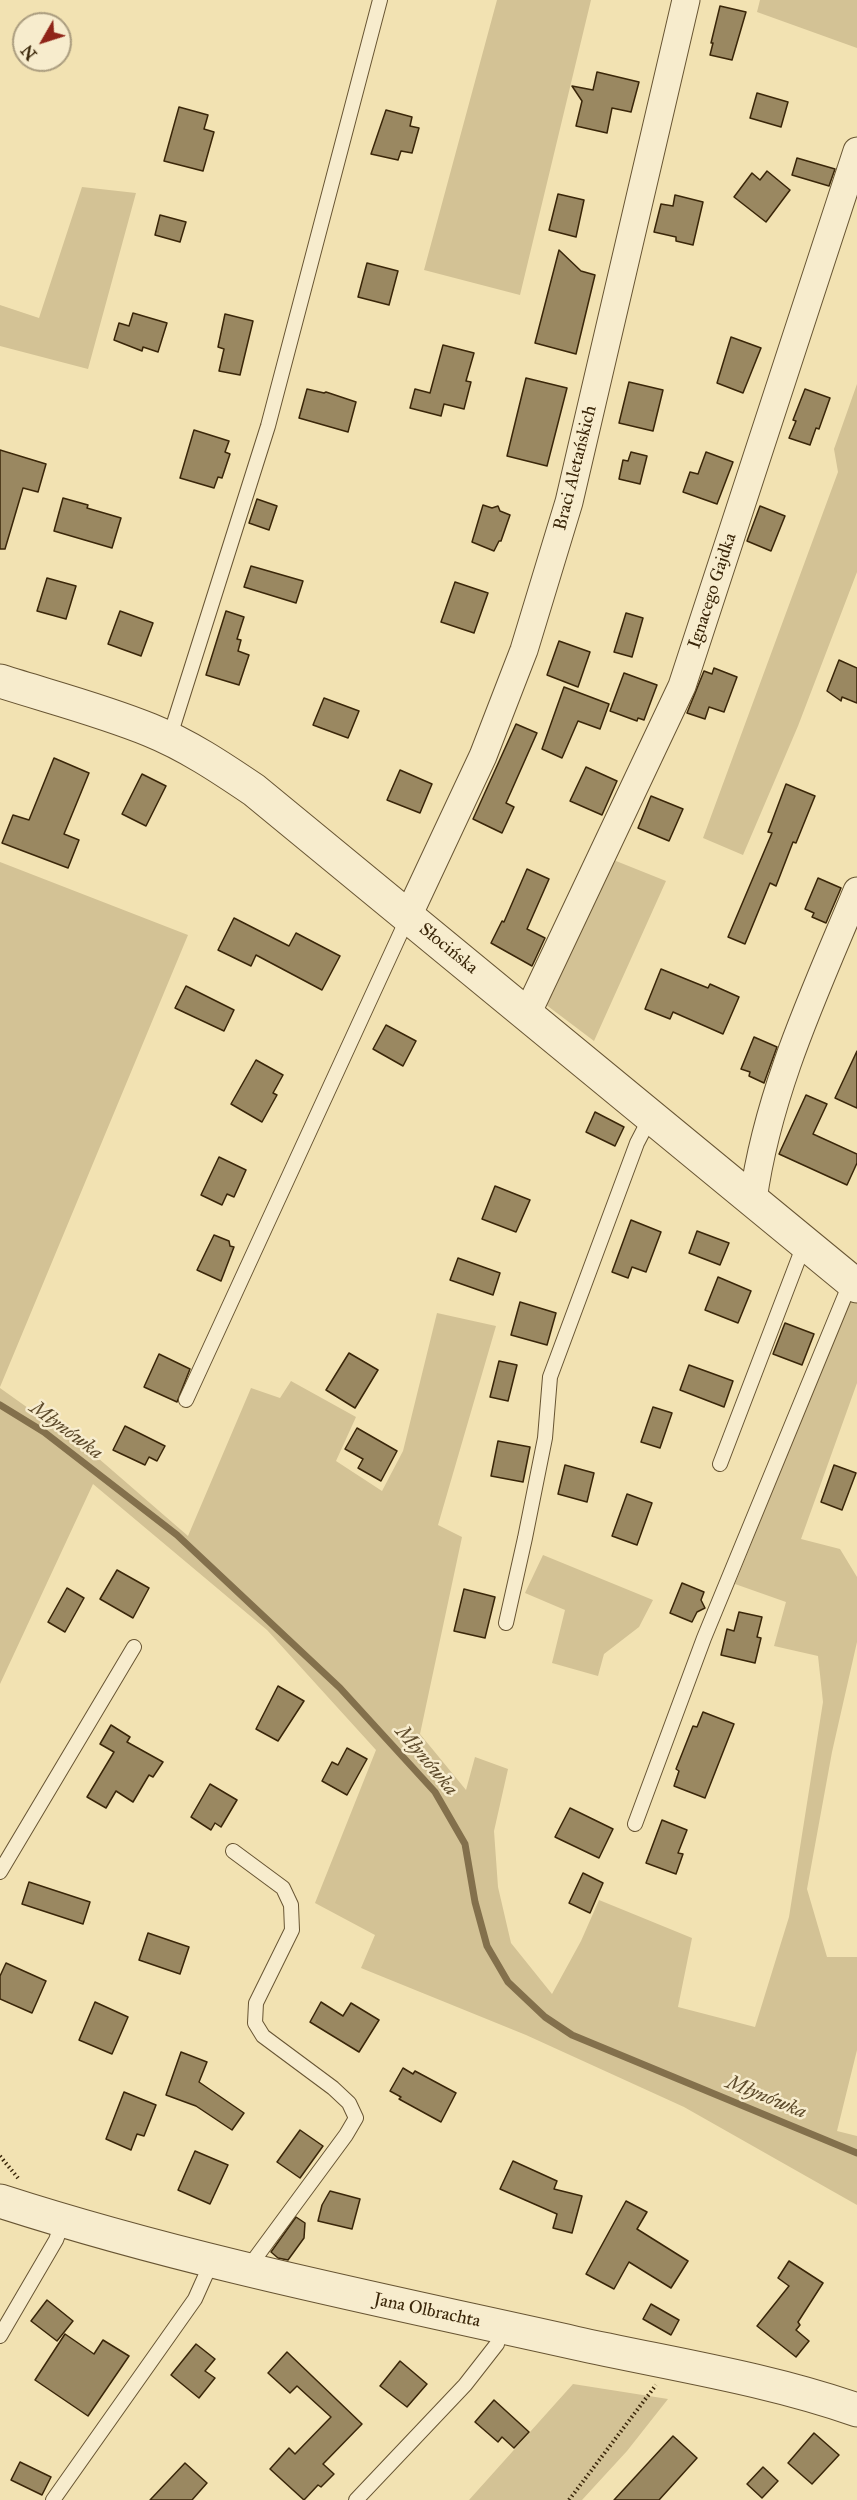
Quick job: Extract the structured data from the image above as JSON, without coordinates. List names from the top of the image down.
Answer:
{
  "streets": {
    "street": [
      "Braci Aletańskich",
      "Ignacego Gajdka",
      "Słocińska",
      "Jana Olbrachta"
    ]
  },
  "crossings": [
    ["Braci Aletańskich", "Słocińska"],
    ["Ignacego Gajdka", "Słocińska"]
  ],
  "water": ["Młynówka"],
  "north": "bottom left"
}
